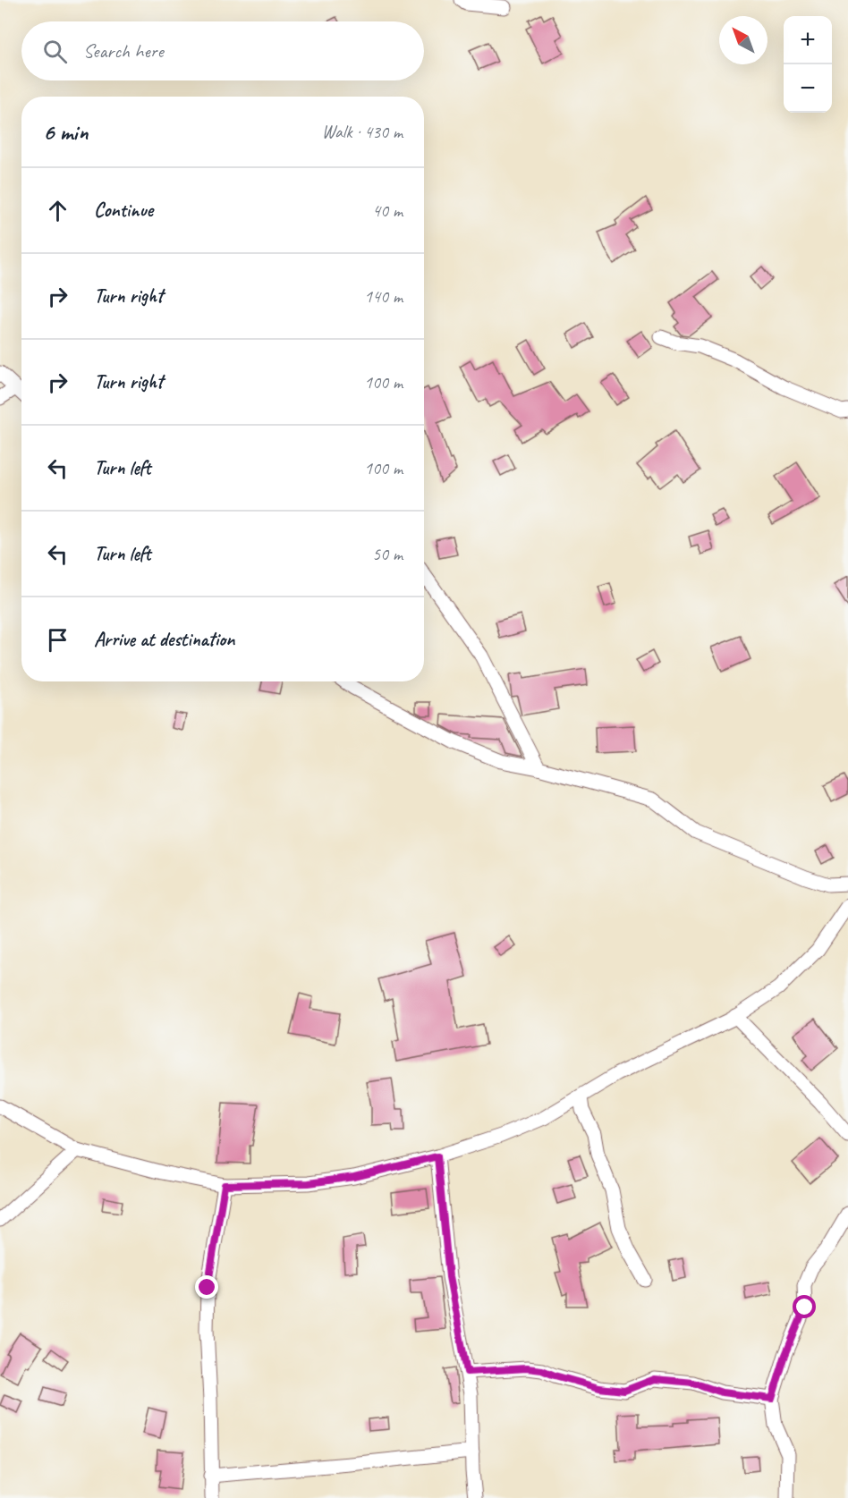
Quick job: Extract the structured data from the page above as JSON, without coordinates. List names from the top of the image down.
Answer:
{
  "north": "top left",
  "page": {
    "map_buttons": ["+", "−"],
    "search": "Search here",
    "heading": ["6 min", "Walk · 430 m"],
    "list": [
      ["Continue", "40 m"],
      ["Turn right", "140 m"],
      ["Turn right", "100 m"],
      ["Turn left", "100 m"],
      ["Turn left", "50 m"],
      "Arrive at destination"
    ]
  }
}
